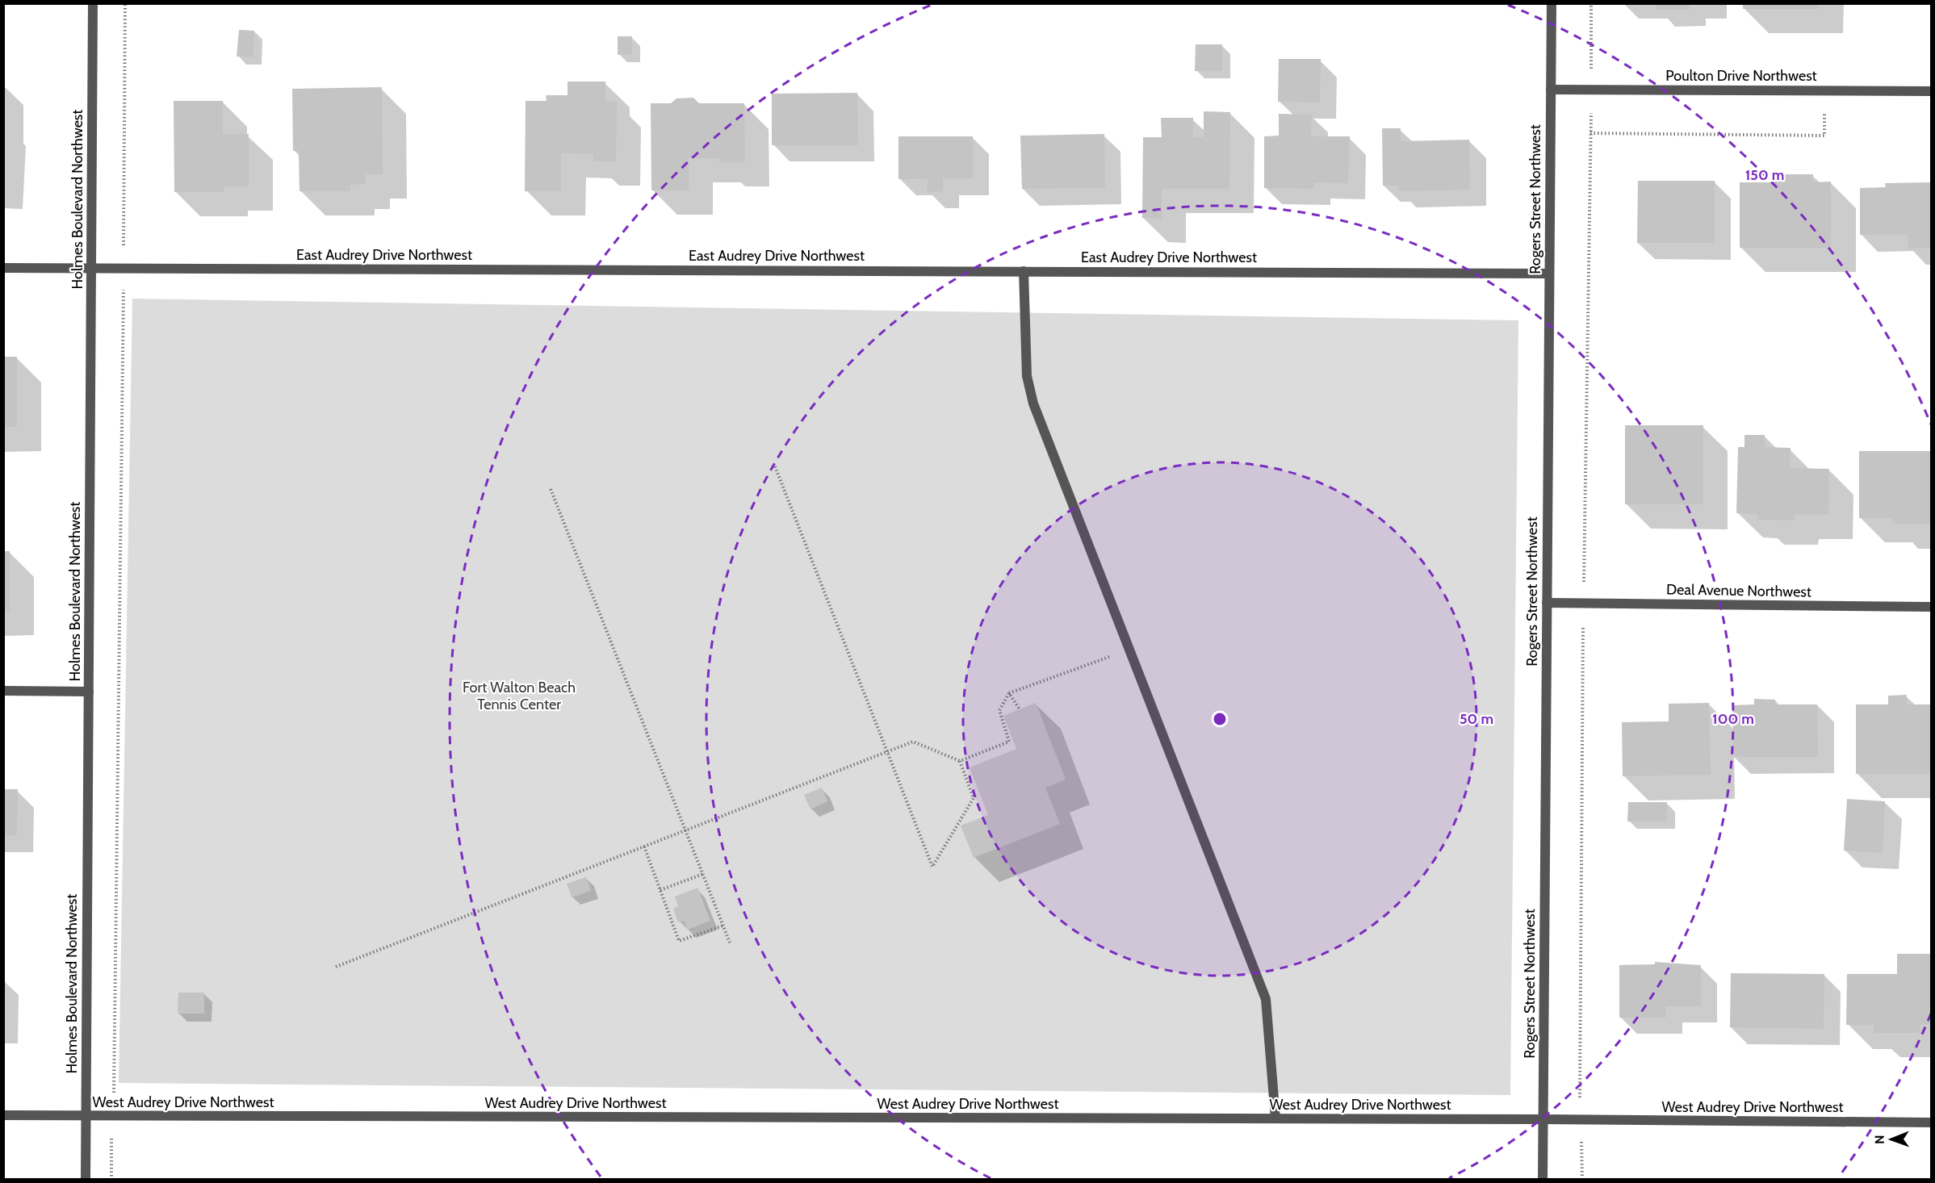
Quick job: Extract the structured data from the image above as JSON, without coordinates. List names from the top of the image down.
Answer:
{
  "streets": {
    "street": [
      "Poulton Drive Northwest",
      "Holmes Boulevard Northwest",
      "Rogers Street Northwest",
      "East Audrey Drive Northwest",
      "Deal Avenue Northwest",
      "West Audrey Drive Northwest"
    ]
  },
  "crossings": [
    ["Poulton Drive Northwest", "Rogers Street Northwest"],
    ["Holmes Boulevard Northwest", "East Audrey Drive Northwest"],
    ["Holmes Boulevard Northwest", "West Audrey Drive Northwest"],
    ["Rogers Street Northwest", "East Audrey Drive Northwest"],
    ["Rogers Street Northwest", "Deal Avenue Northwest"],
    ["Rogers Street Northwest", "West Audrey Drive Northwest"]
  ],
  "parks": ["Fort Walton Beach Tennis Center"],
  "north": "left",
  "rings": ["150 m", "50 m", "100 m"]
}
